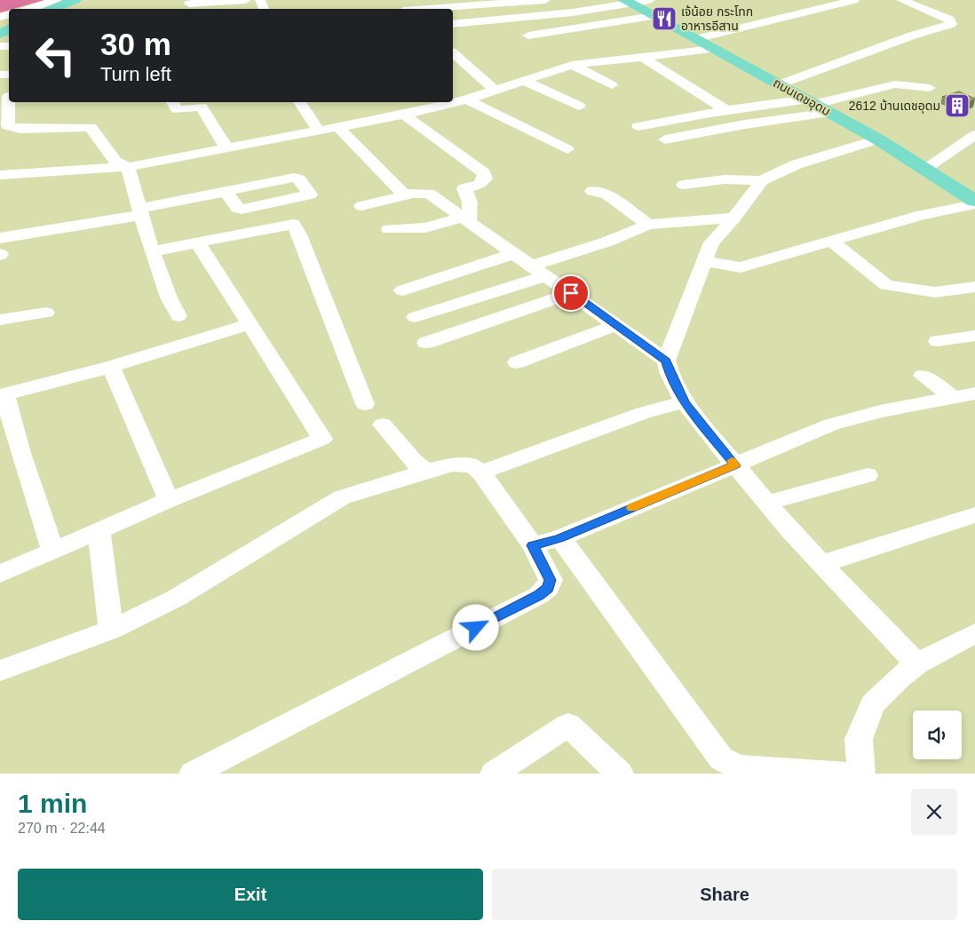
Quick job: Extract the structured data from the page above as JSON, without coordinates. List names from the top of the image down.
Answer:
{
  "streets": {
    "main road": ["ถนนเดชอุดม"]
  },
  "places": {
    "restaurant": ["เจ้น้อย กระโทก อาหารอีสาน"],
    "building": ["2612 บ้านเดชอุดม"]
  },
  "page": {
    "turn": ["30 m", "Turn left"],
    "heading": ["1 min", "270 m · 22:44"],
    "buttons": ["Exit", "Share"]
  }
}
